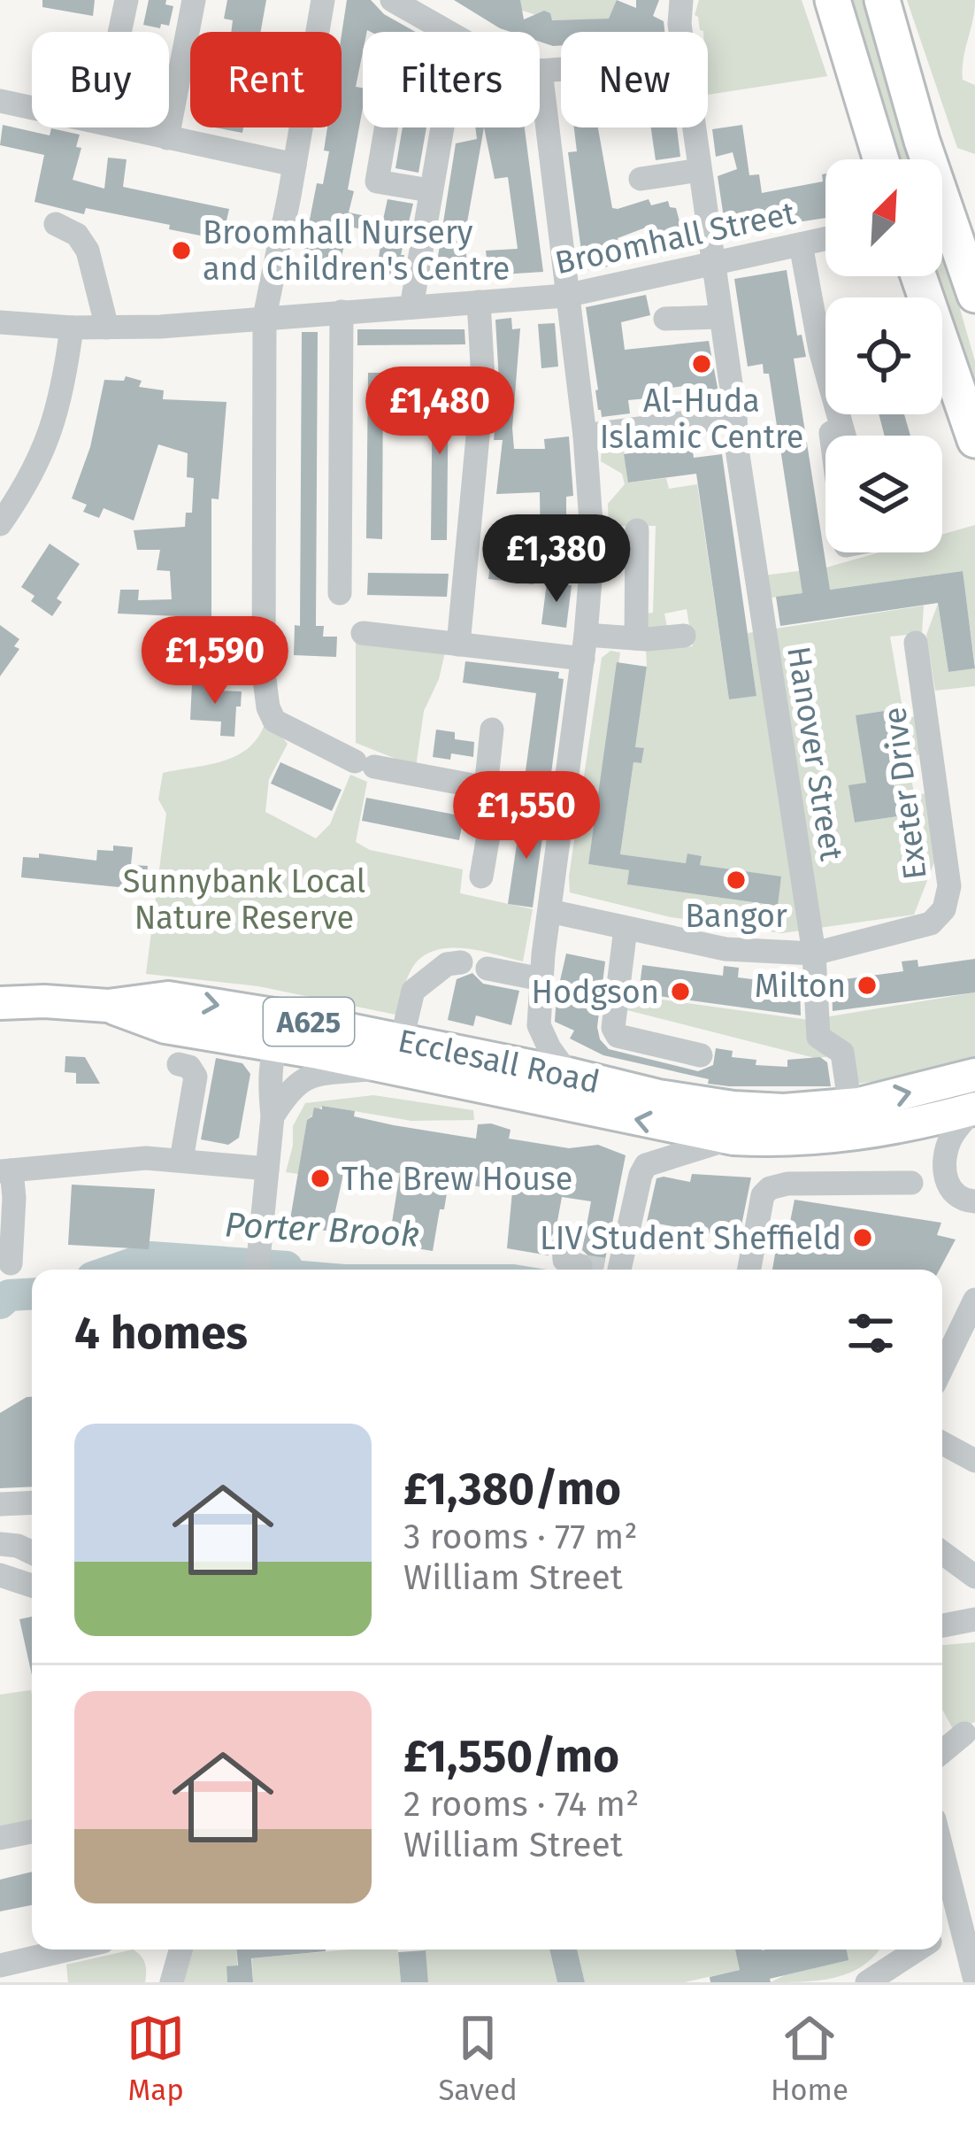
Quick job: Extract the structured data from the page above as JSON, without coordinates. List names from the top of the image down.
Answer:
{
  "streets": {
    "main road": ["A625", "Ecclesall Road"],
    "street": ["Broomhall Street", "Hanover Street", "Exeter Drive"]
  },
  "crossings": [
    ["Hanover Street", "Exeter Drive"]
  ],
  "water": ["Porter Brook"],
  "parks": ["Sunnybank Local Nature Reserve"],
  "places": [
    "Broomhall Nursery and Children's Centre",
    "Al-Huda Islamic Centre",
    "Bangor",
    "Milton",
    "Hodgson",
    "The Brew House",
    "LIV Student Sheffield"
  ],
  "north": "top right",
  "page": {
    "chip": [
      "Buy",
      "Rent",
      "Filters",
      "New"
    ],
    "price": [
      "£1,480",
      "£1,380",
      "£1,590",
      "£1,550"
    ],
    "heading": "4 homes",
    "list": [
      {
        "name": "£1,380/mo",
        "note": "3 rooms · 77 m² · William Street"
      },
      {
        "name": "£1,550/mo",
        "note": "2 rooms · 74 m² · William Street"
      }
    ],
    "tabs": ["Map", "Saved", "Home"]
  }
}
